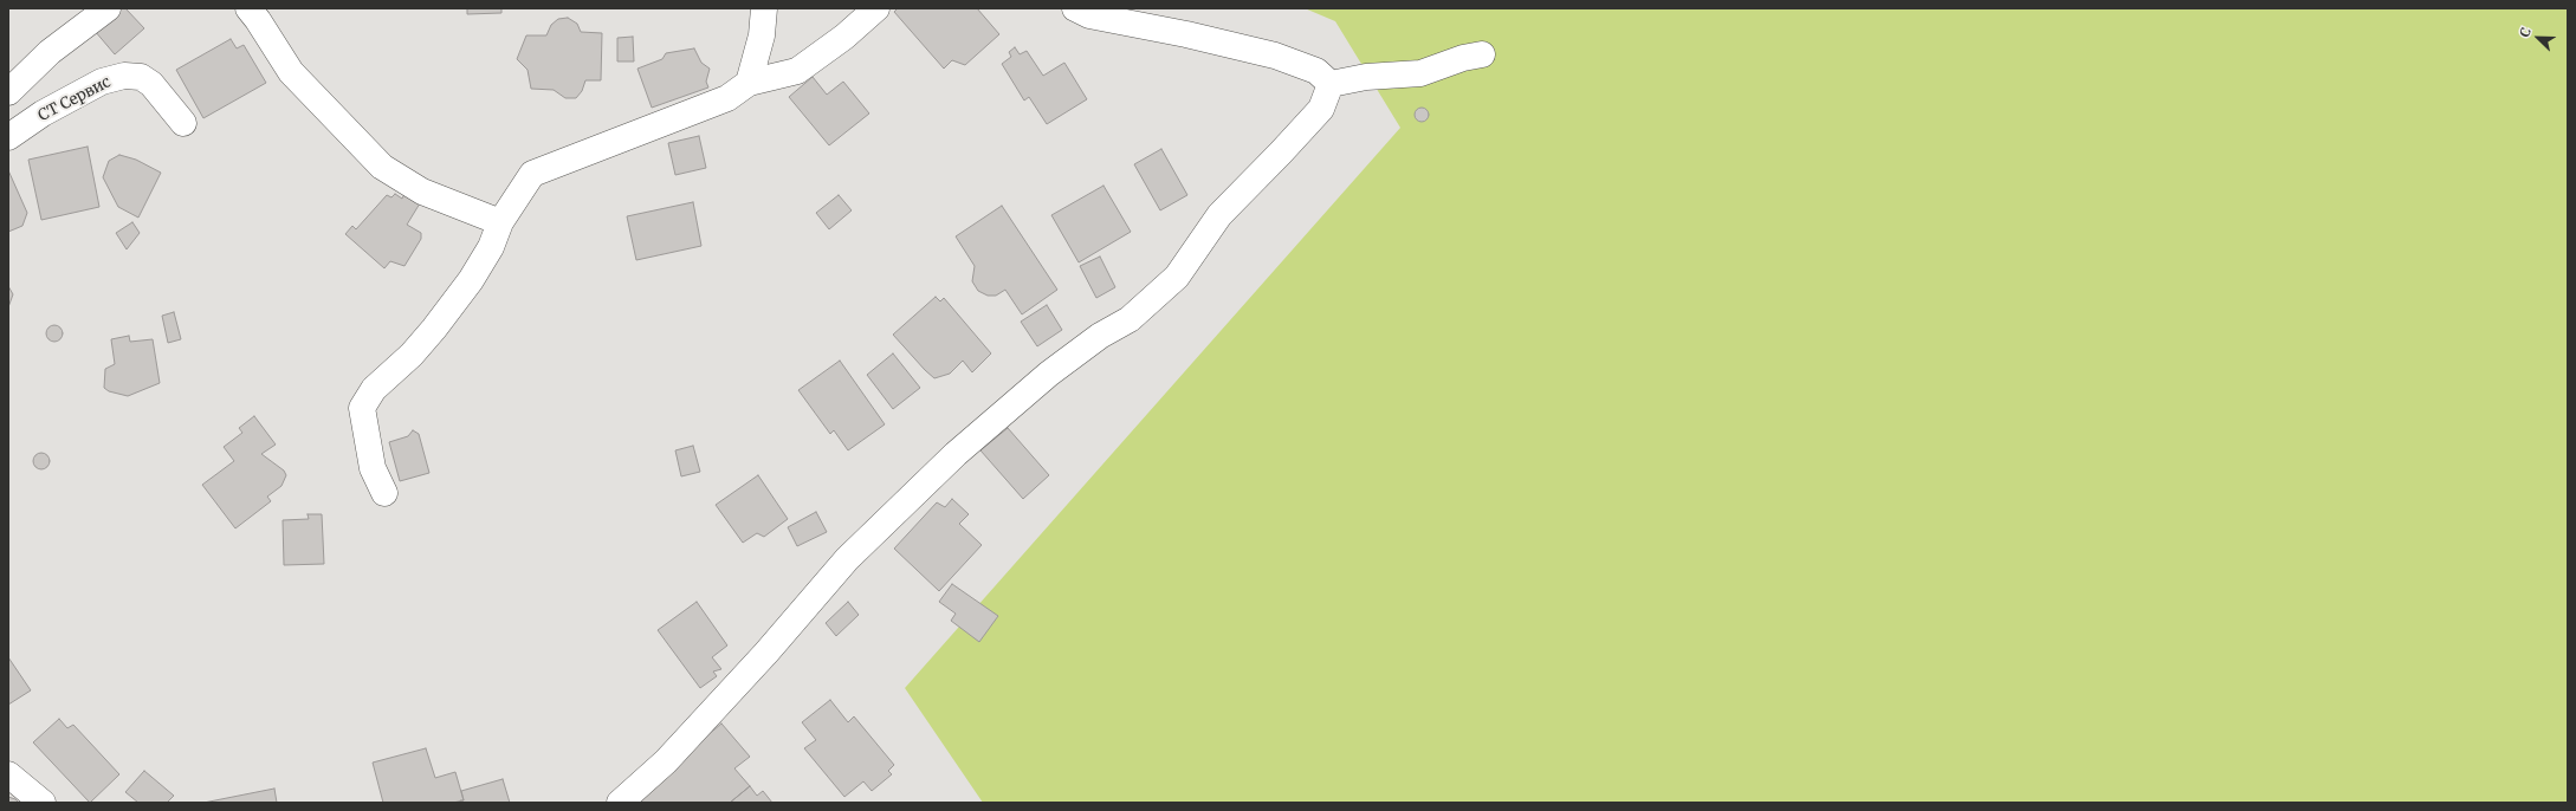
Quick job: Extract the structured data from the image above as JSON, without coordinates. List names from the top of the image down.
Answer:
{
  "streets": {
    "street": ["СТ Сервис"]
  },
  "north": "top left"
}
